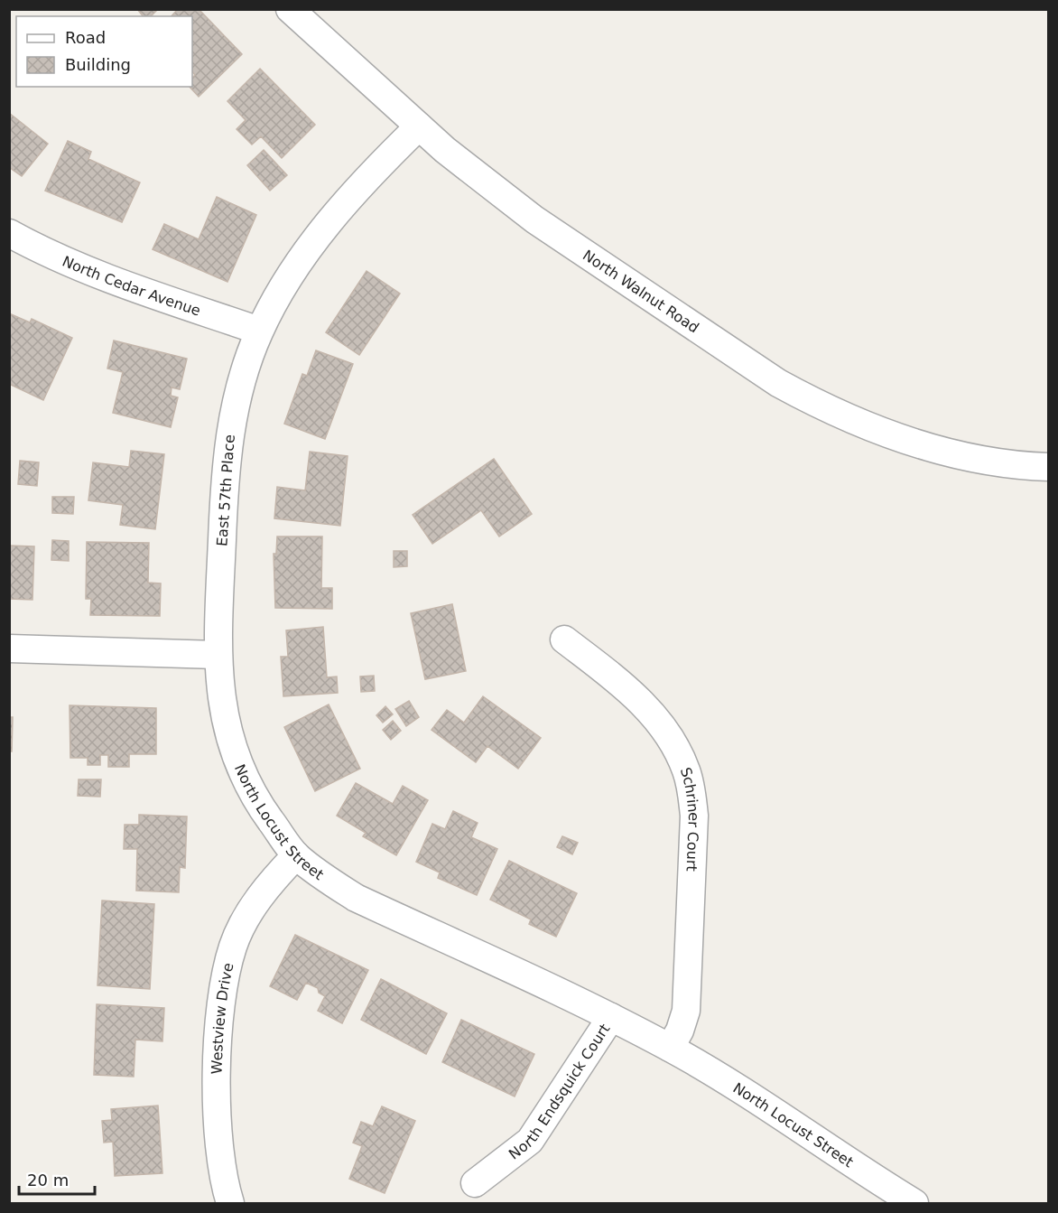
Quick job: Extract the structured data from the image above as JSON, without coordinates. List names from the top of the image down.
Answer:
{
  "streets": {
    "street": [
      "North Cedar Avenue",
      "North Walnut Road",
      "East 57th Place",
      "North Locust Street",
      "Schriner Court",
      "Westview Drive",
      "North Endsquick Court"
    ]
  },
  "crossings": [
    ["North Cedar Avenue", "East 57th Place"],
    ["North Walnut Road", "East 57th Place"],
    ["East 57th Place", "North Locust Street"],
    ["North Locust Street", "Schriner Court"],
    ["North Locust Street", "Westview Drive"],
    ["North Locust Street", "North Endsquick Court"],
    ["Schriner Court", "North Endsquick Court"]
  ],
  "legend": ["Road", "Building"],
  "scale_bar": "20 m"
}
